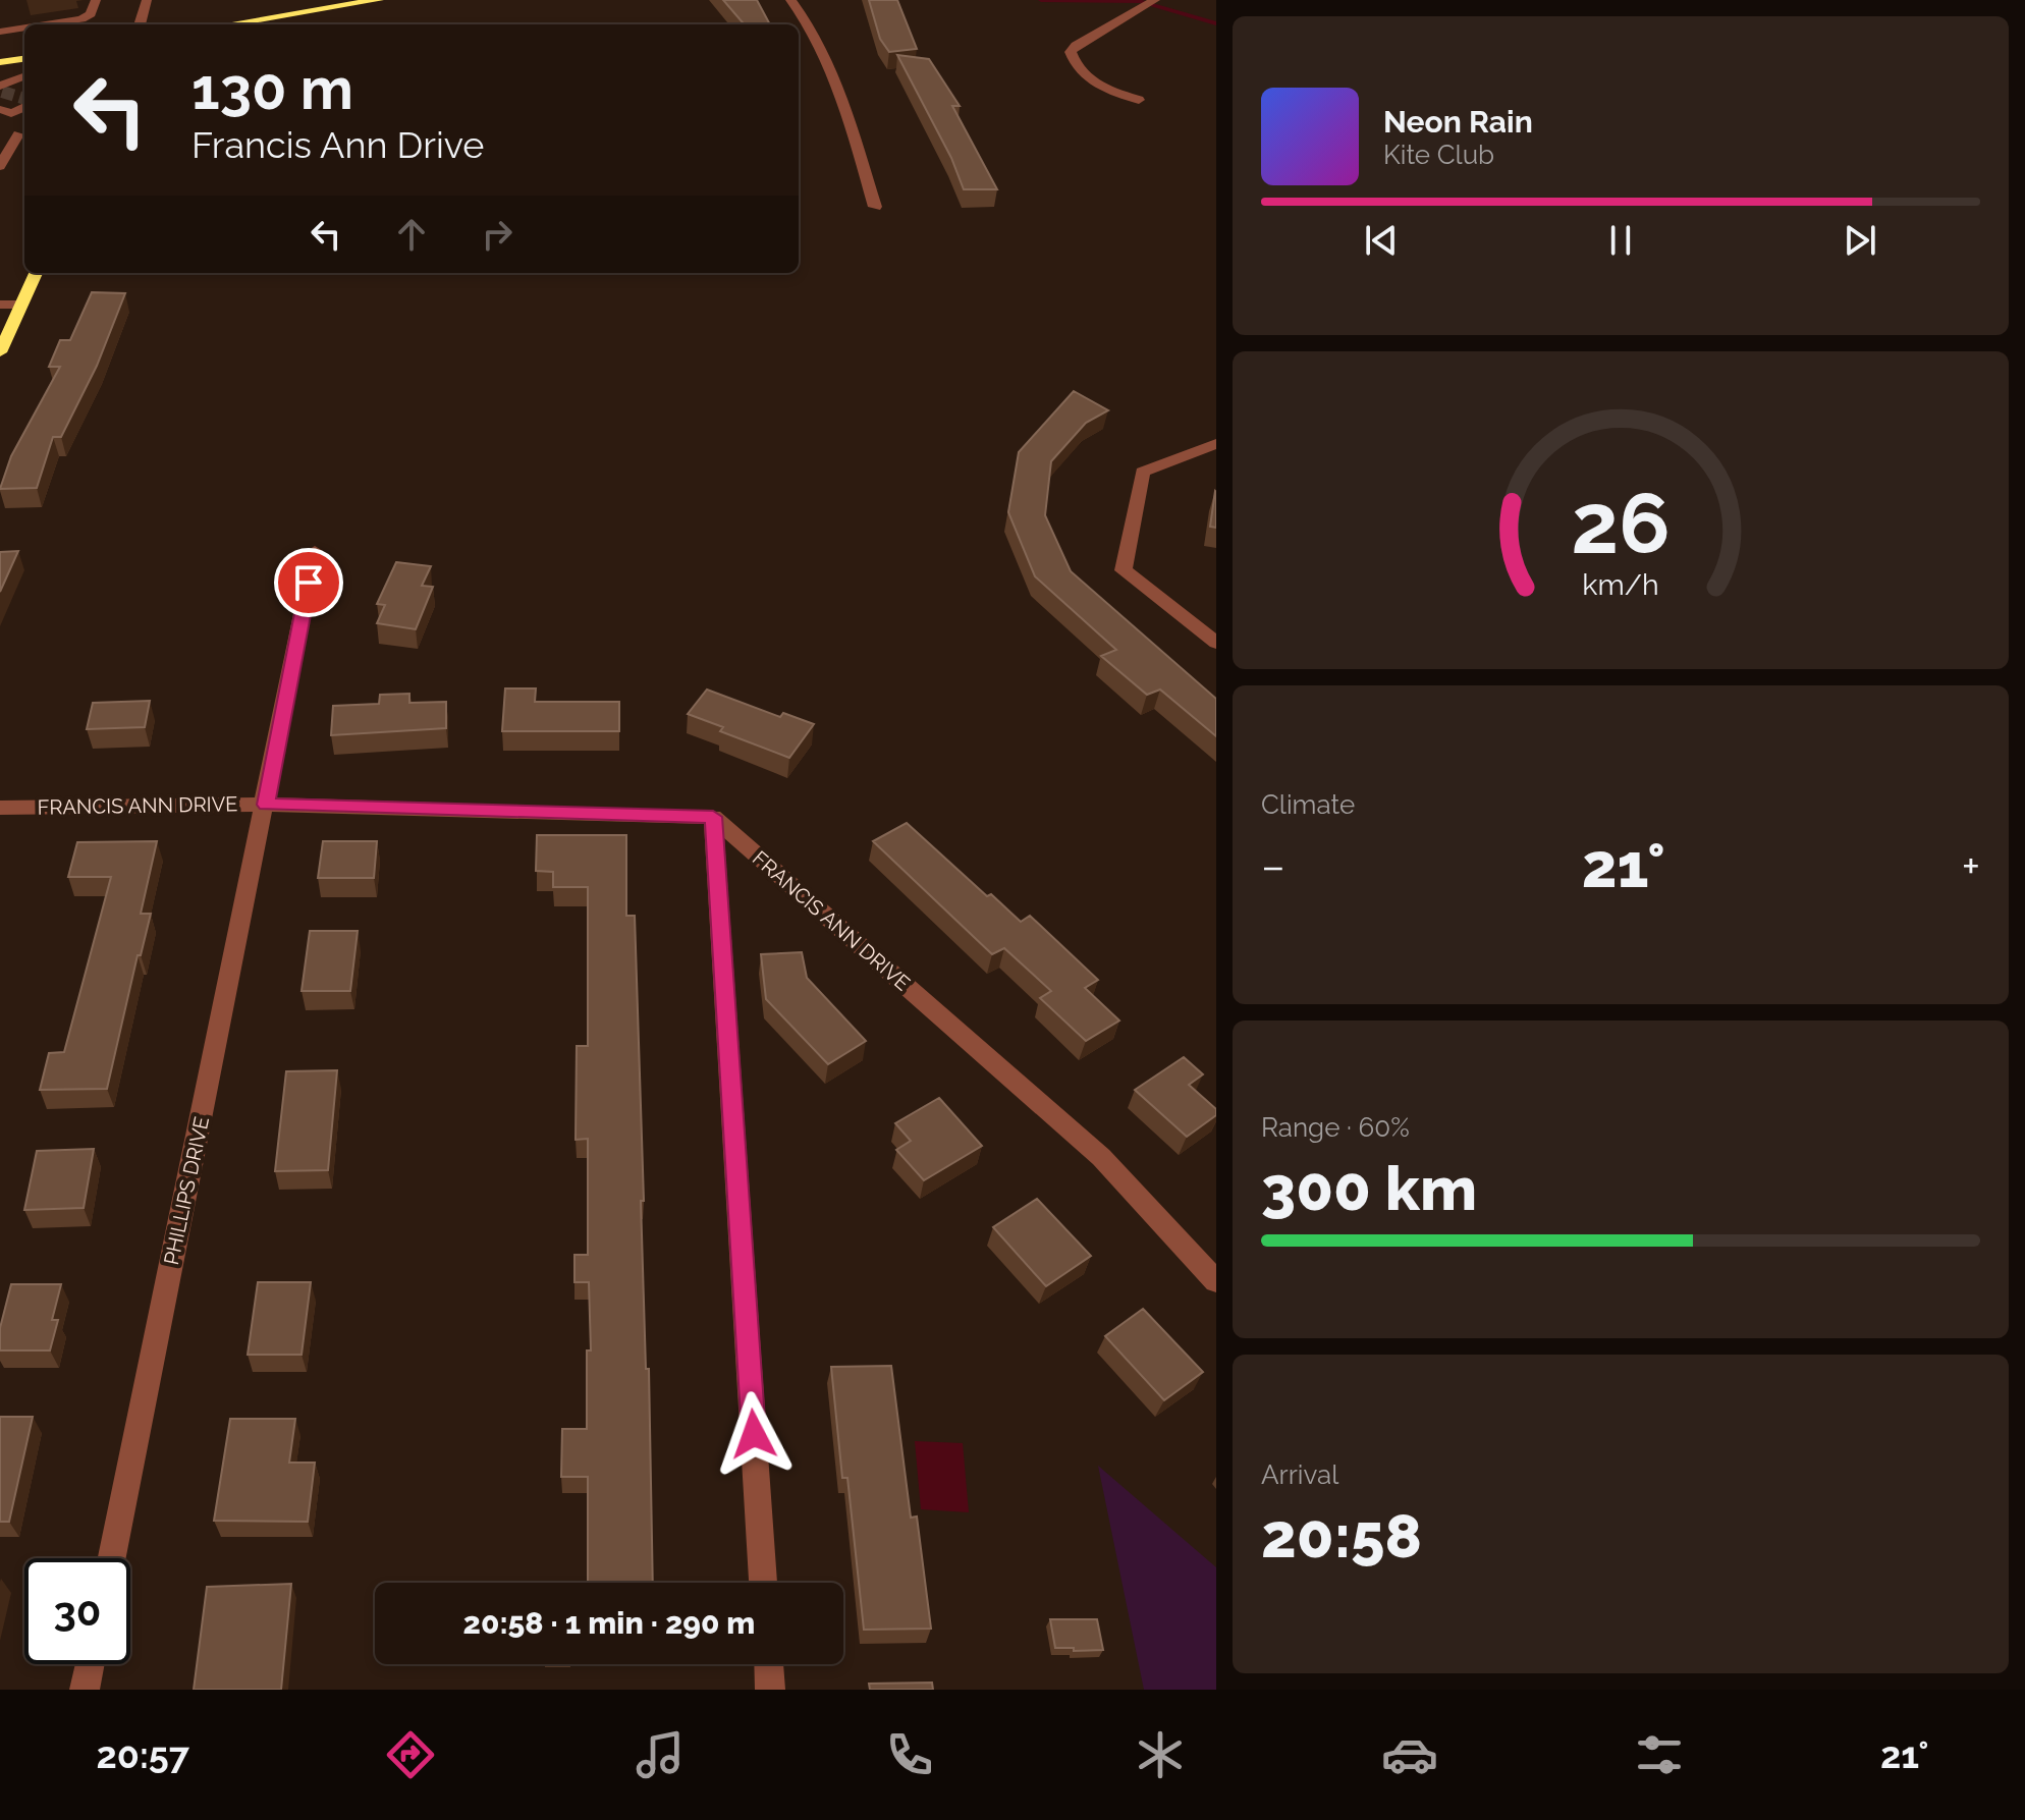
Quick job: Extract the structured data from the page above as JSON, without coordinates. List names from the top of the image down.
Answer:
{
  "streets": {
    "street": ["FRANCIS ANN DRIVE", "PHILLIPS DRIVE"]
  },
  "crossings": [
    ["FRANCIS ANN DRIVE", "PHILLIPS DRIVE"]
  ],
  "page": {
    "turn": ["130 m", "Francis Ann Drive"],
    "song": ["Neon Rain", "Kite Club"],
    "tile": [
      "Climate",
      ["Range · 60%", "300 km"],
      ["Arrival", "20:58"]
    ],
    "heat": ["−", "21°", "+"],
    "limit": "30",
    "trip": "20:58 · 1 min · 290 m",
    "tabs": ["20:57", "21°"],
    "gauge": ["26", "km/h"]
  }
}
